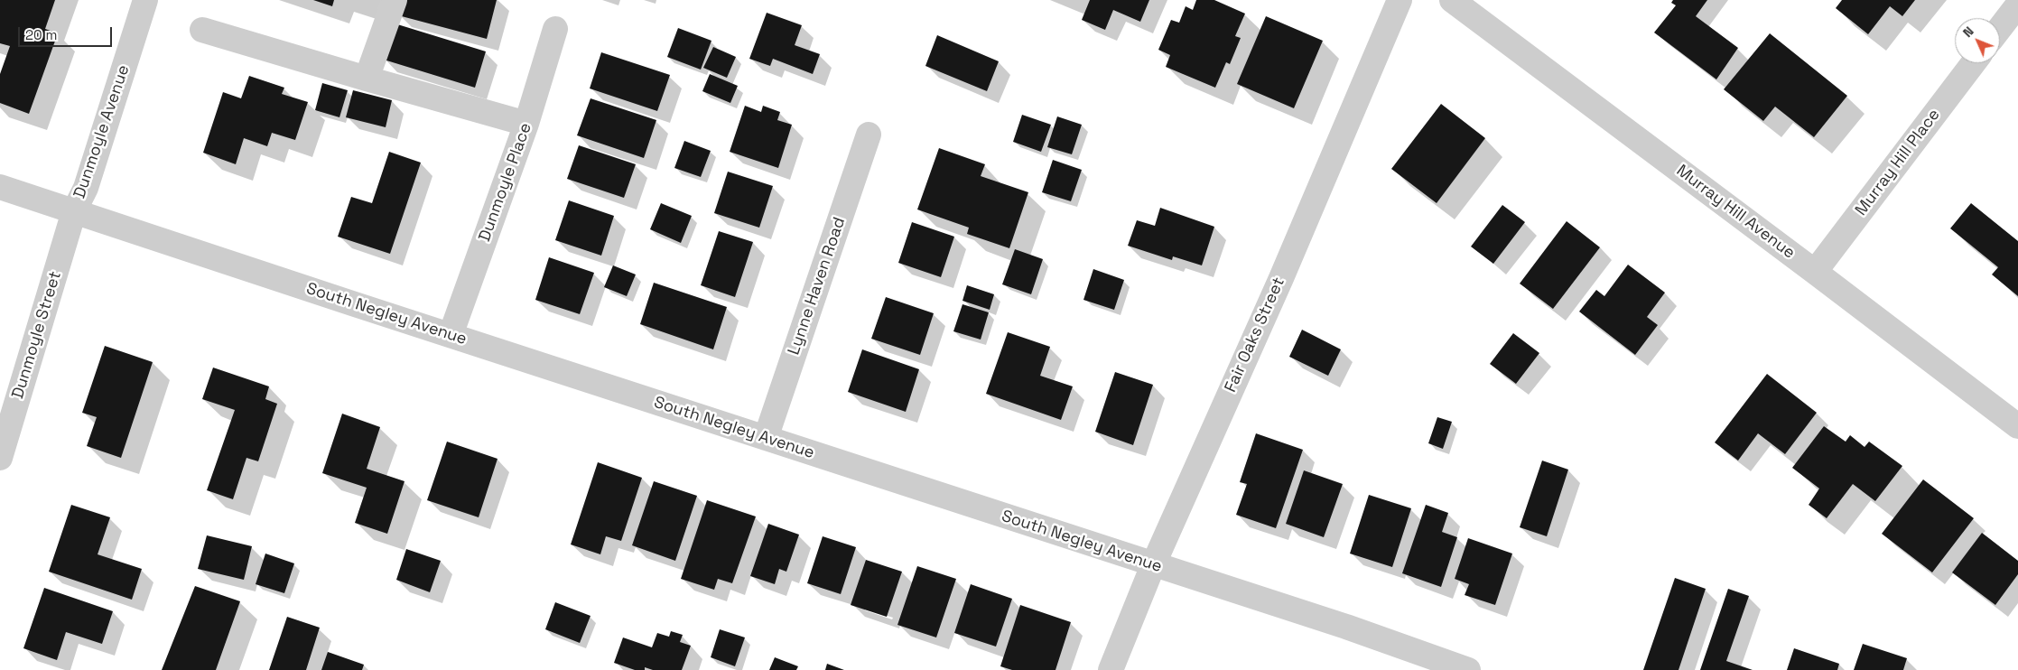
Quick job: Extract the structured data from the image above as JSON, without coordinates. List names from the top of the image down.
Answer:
{
  "streets": {
    "street": [
      "Dunmoyle Avenue",
      "Murray Hill Place",
      "Dunmoyle Place",
      "Murray Hill Avenue",
      "Lynne Haven Road",
      "South Negley Avenue",
      "Dunmoyle Street",
      "Fair Oaks Street"
    ]
  },
  "crossings": [
    ["Dunmoyle Avenue", "South Negley Avenue"],
    ["Dunmoyle Avenue", "Dunmoyle Street"],
    ["Murray Hill Place", "Murray Hill Avenue"],
    ["Dunmoyle Place", "South Negley Avenue"],
    ["Lynne Haven Road", "South Negley Avenue"],
    ["South Negley Avenue", "Dunmoyle Street"],
    ["South Negley Avenue", "Fair Oaks Street"]
  ],
  "scale_bar": "20 m",
  "north": "top left"
}
